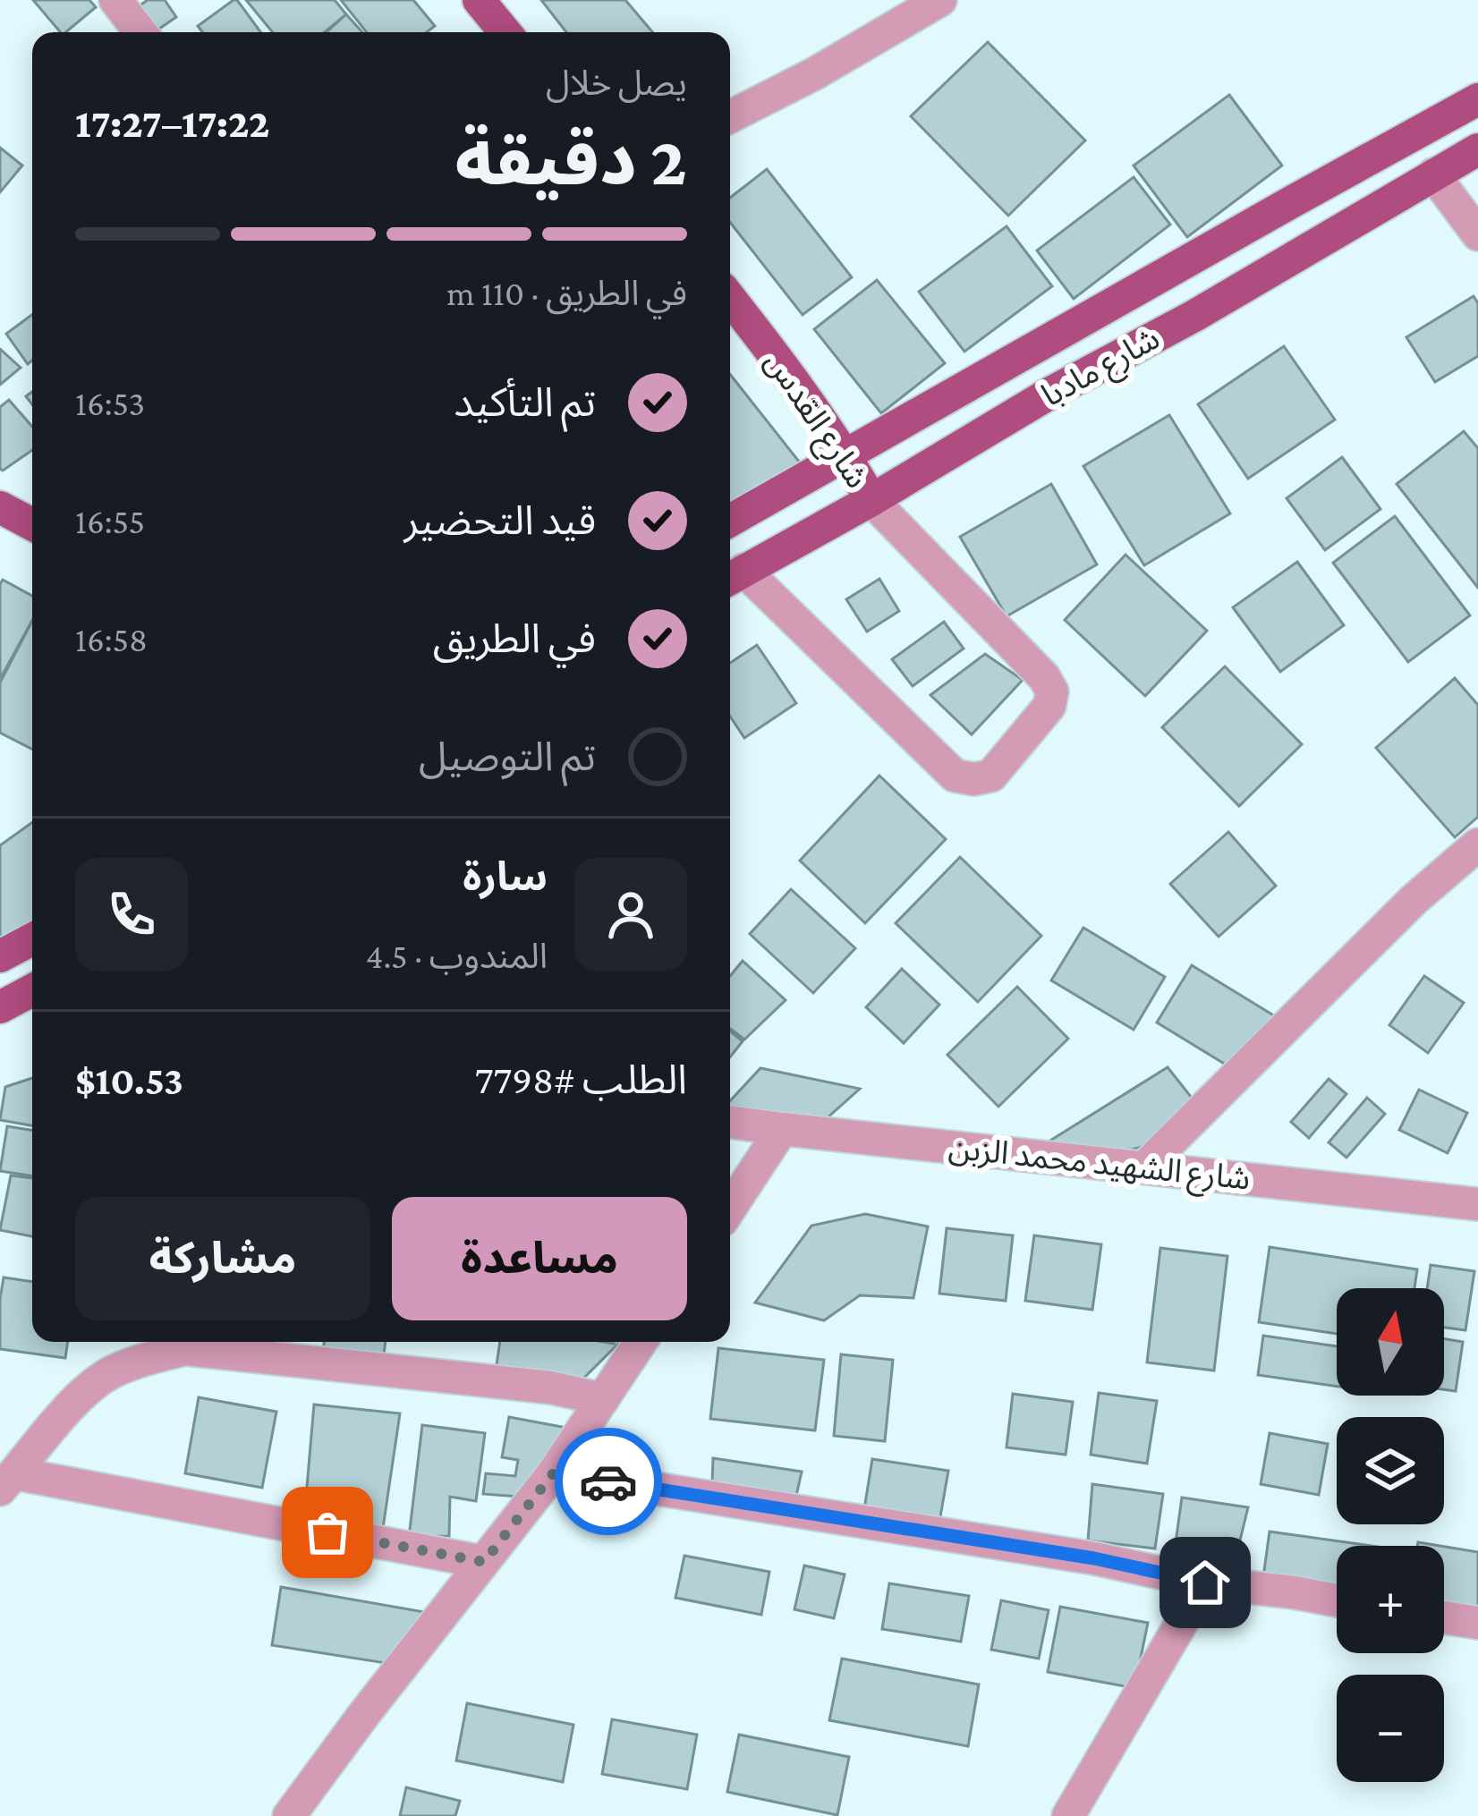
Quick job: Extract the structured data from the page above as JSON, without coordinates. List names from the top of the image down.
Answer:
{
  "streets": {
    "main road": ["شارع مادبا", "شارع القدس"],
    "street": ["شارع الشهيد محمد الزبن"]
  },
  "crossings": [
    ["شارع مادبا", "شارع القدس"]
  ],
  "north": "top",
  "page": {
    "heading": ["2 دقيقة", "يصل خلال", "17:22–17:27"],
    "panel": [
      "سارة",
      "المندوب · 4.5",
      "الطلب #7798",
      "$10.53"
    ],
    "bar": "في الطريق · 110 m",
    "list": [
      ["تم التأكيد", "16:53"],
      ["قيد التحضير", "16:55"],
      ["في الطريق", "16:58"],
      "تم التوصيل"
    ],
    "buttons": ["مساعدة", "مشاركة"],
    "map_buttons": ["+", "−"]
  }
}
